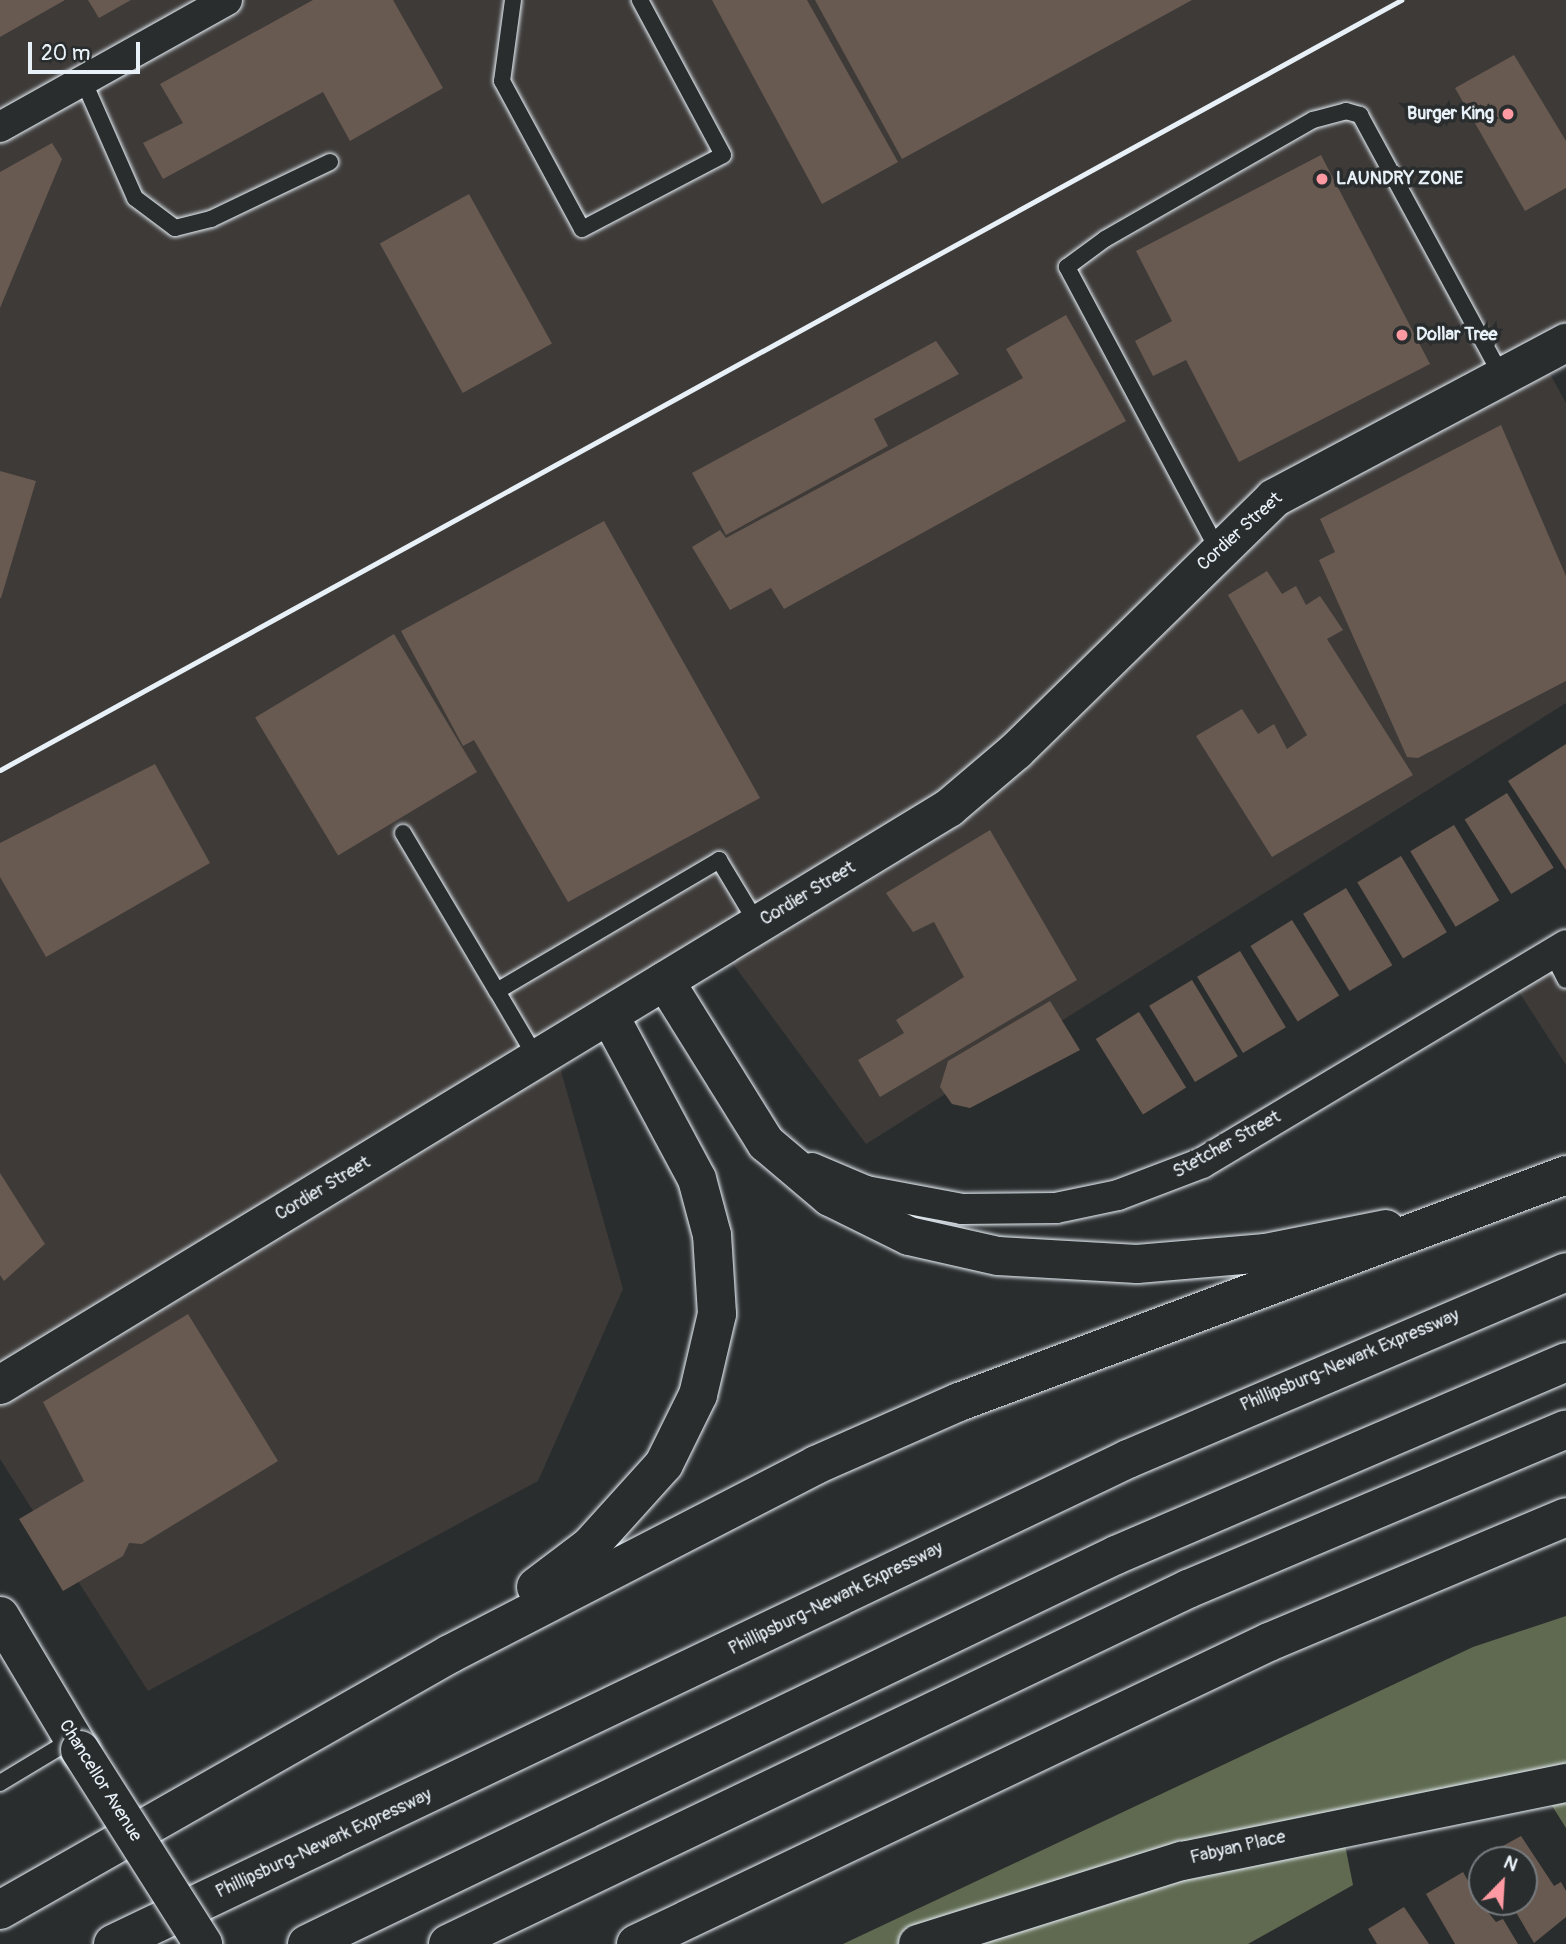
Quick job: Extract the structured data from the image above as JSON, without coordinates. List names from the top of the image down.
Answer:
{
  "streets": {
    "main road": [
      "Cordier Street",
      "Phillipsburg-Newark Expressway",
      "Chancellor Avenue",
      "Fabyan Place"
    ],
    "street": ["Stetcher Street"]
  },
  "places": ["Burger King", "LAUNDRY ZONE", "Dollar Tree"],
  "scale_bar": "20 m",
  "north": "top right"
}
